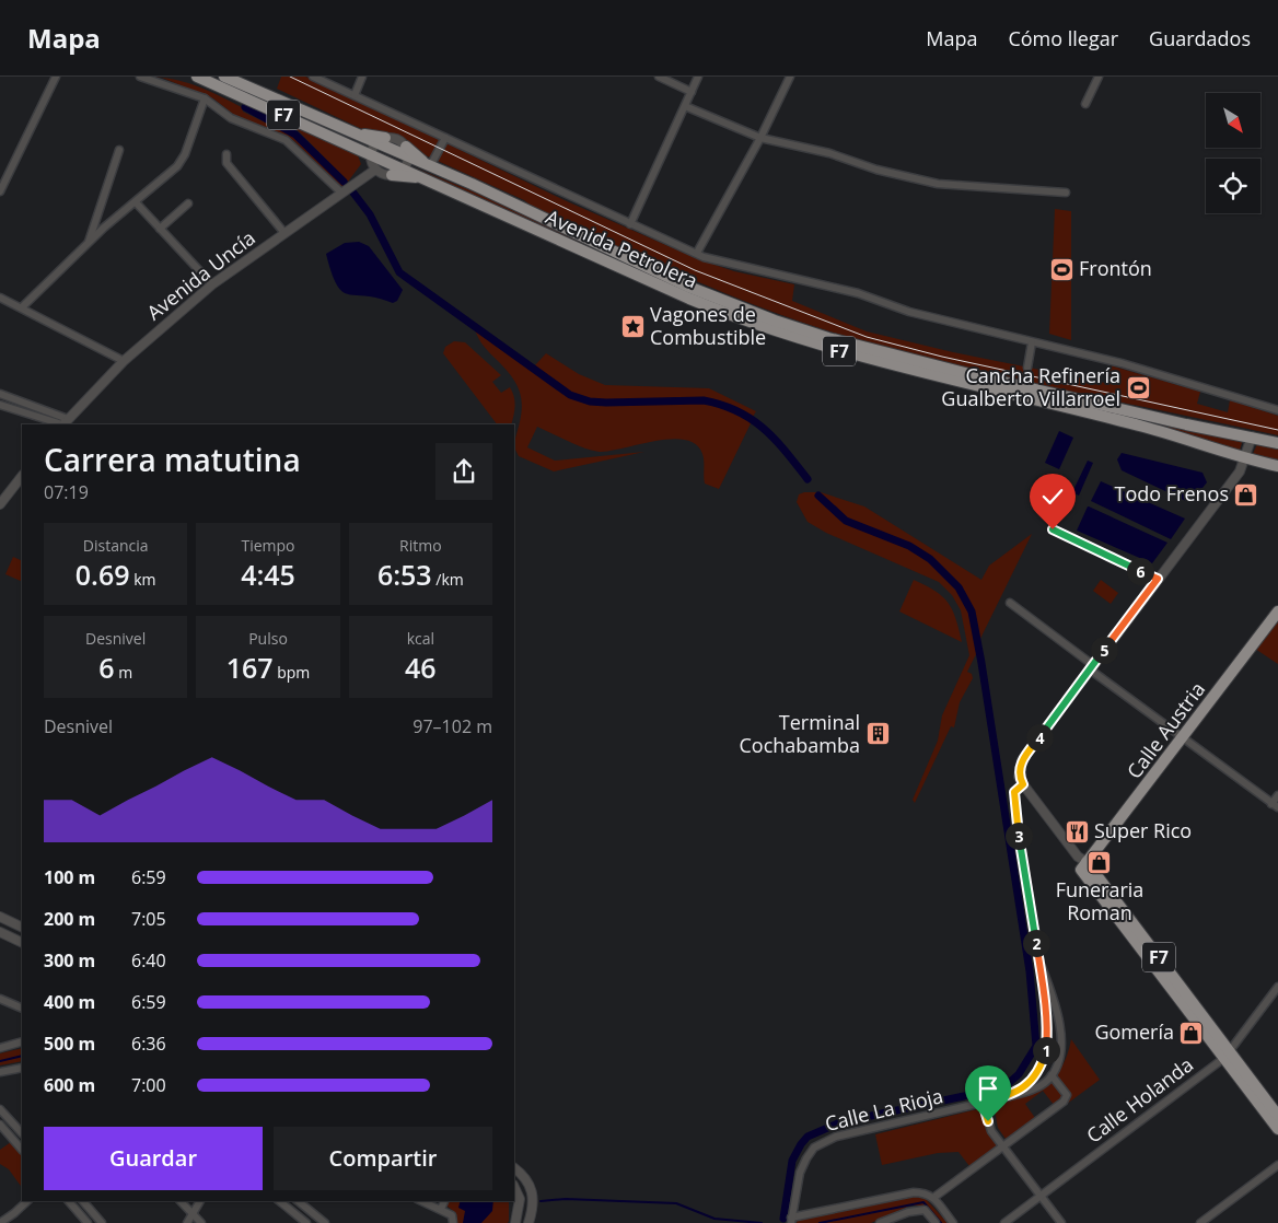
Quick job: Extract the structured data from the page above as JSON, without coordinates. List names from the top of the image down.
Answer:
{
  "streets": {
    "highway": ["F7", "Avenida Petrolera", "Calle Austria"],
    "street": ["Avenida Uncía", "Calle Holanda", "Calle La Rioja"]
  },
  "crossings": [
    ["F7", "Avenida Petrolera"],
    ["F7", "Avenida Uncía"],
    ["F7", "Calle Austria"],
    ["F7", "Calle Holanda"],
    ["Avenida Petrolera", "Avenida Uncía"],
    ["Avenida Petrolera", "Calle La Rioja"]
  ],
  "places": {
    "sports": ["Frontón", "Cancha Refinería Gualberto Villarroel"],
    "place": ["Vagones de Combustible"],
    "shop": ["Todo Frenos", "Funeraria Roman", "Gomería"],
    "building": ["Terminal Cochabamba"],
    "restaurant": ["Super Rico"]
  },
  "north": "bottom right",
  "page": {
    "header": "Mapa",
    "nav": ["Mapa", "Cómo llegar", "Guardados"],
    "heading": ["Carrera matutina", "07:19"],
    "stats": [
      ["Distancia", "0.69 km"],
      ["Tiempo", "4:45"],
      ["Ritmo", "6:53 /km"],
      ["Desnivel", "6 m"],
      ["Pulso", "167 bpm"],
      ["kcal", "46"]
    ],
    "pins": [
      "6",
      "5",
      "4",
      "3",
      "2",
      "1"
    ],
    "chart": ["Desnivel", "97–102 m"],
    "list": [
      {
        "name": "100 m",
        "note": "6:59"
      },
      {
        "name": "200 m",
        "note": "7:05"
      },
      {
        "name": "300 m",
        "note": "6:40"
      },
      {
        "name": "400 m",
        "note": "6:59"
      },
      {
        "name": "500 m",
        "note": "6:36"
      },
      {
        "name": "600 m",
        "note": "7:00"
      }
    ],
    "buttons": ["Guardar", "Compartir"]
  }
}
